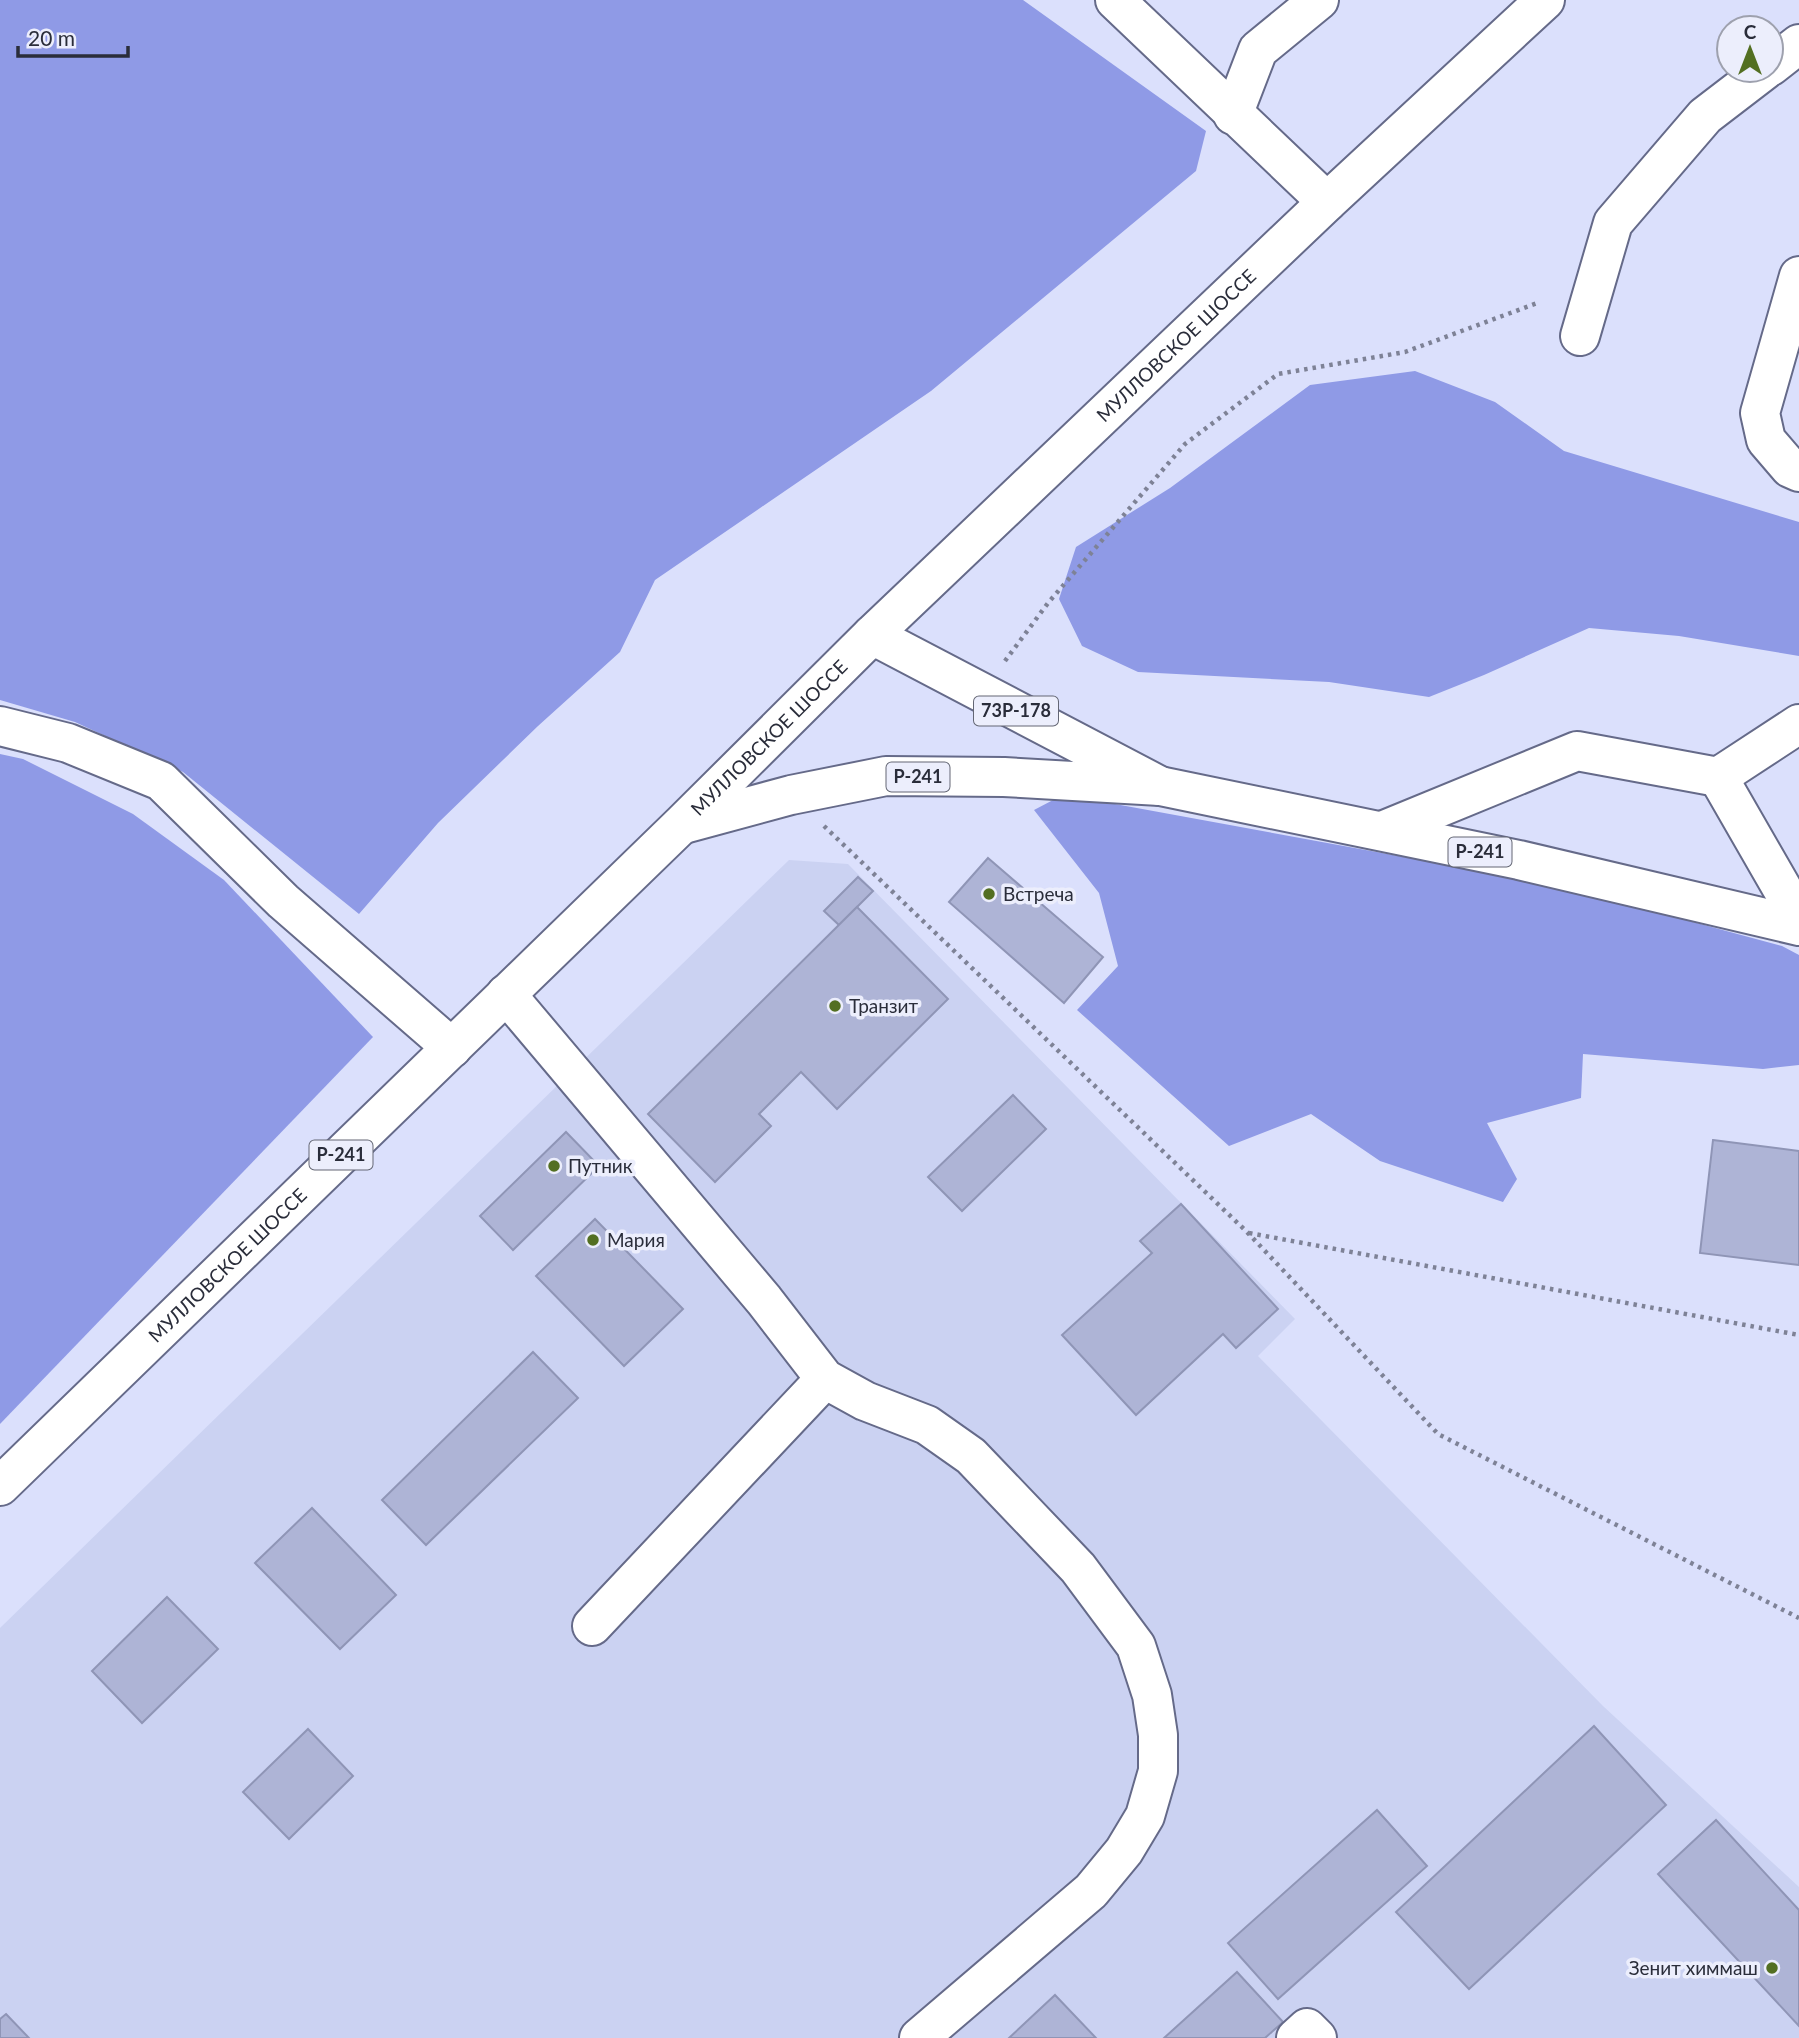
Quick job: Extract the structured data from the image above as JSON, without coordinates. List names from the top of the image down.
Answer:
{
  "streets": {
    "main road": ["МУЛЛОВСКОЕ ШОССЕ", "73Р-178", "Р-241"]
  },
  "crossings": [
    ["МУЛЛОВСКОЕ ШОССЕ", "73Р-178"],
    ["МУЛЛОВСКОЕ ШОССЕ", "Р-241"],
    ["73Р-178", "Р-241"]
  ],
  "places": [
    "Встреча",
    "Транзит",
    "Путник",
    "Мария",
    "Зенит химмаш"
  ],
  "scale_bar": "20 m",
  "north": "top"
}
